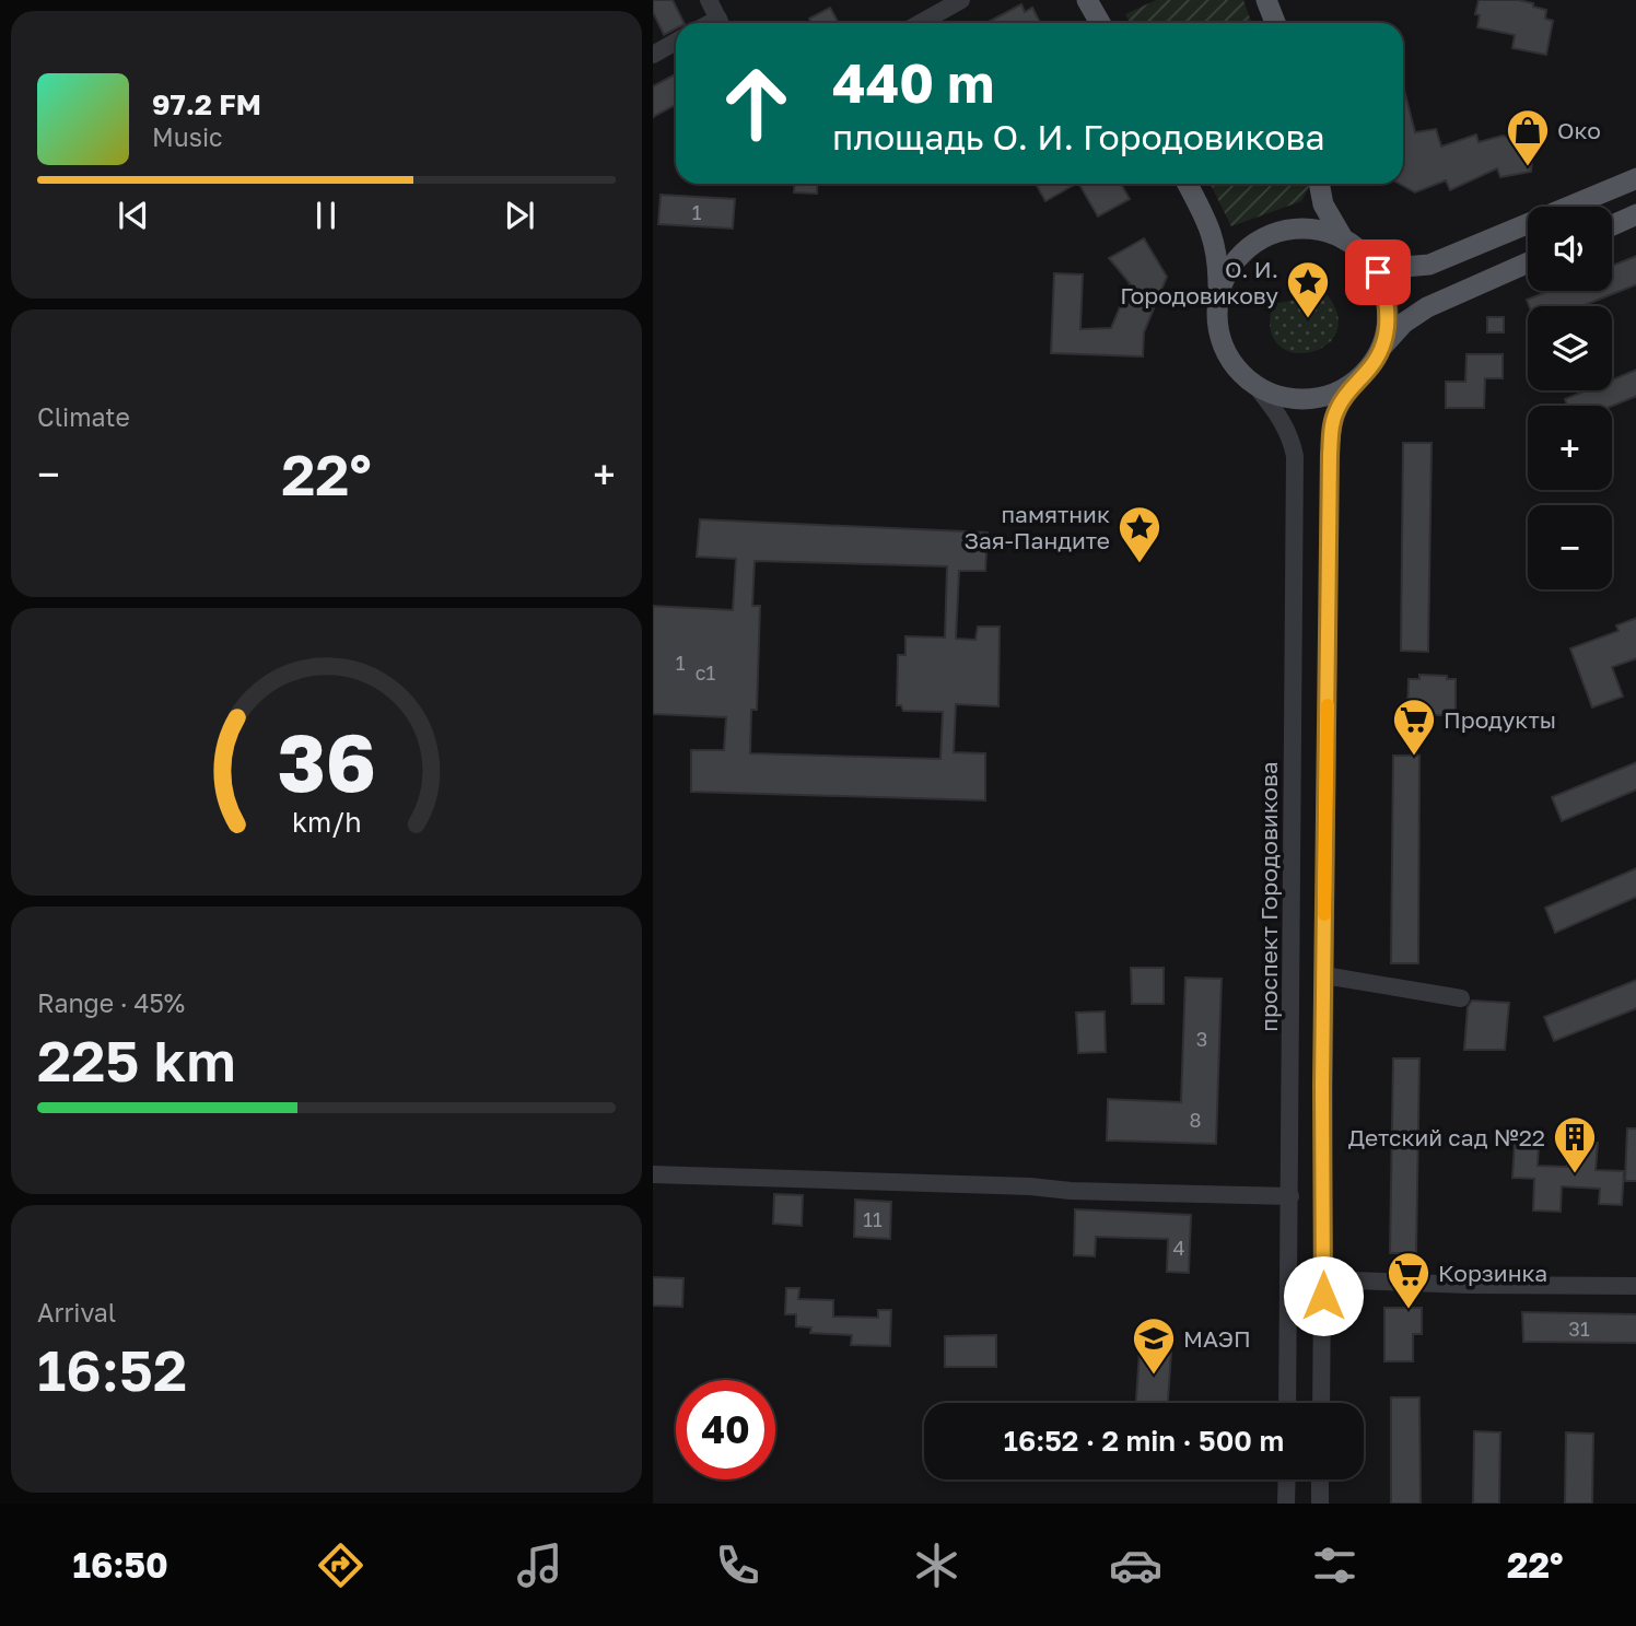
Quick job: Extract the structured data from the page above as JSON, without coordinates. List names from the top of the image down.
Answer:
{
  "streets": {
    "street": ["проспект Городовикова"]
  },
  "places": {
    "shop": ["Око"],
    "place": ["О. И. Городовикову", "памятник Зая-Пандите"],
    "supermarket": ["Продукты", "Корзинка"],
    "building": ["Детский сад №22"],
    "school or university": ["МАЭП"]
  },
  "house_numbers": [
    "1",
    "1",
    "с1",
    "3",
    "8",
    "11",
    "4",
    "31"
  ],
  "page": {
    "turn": ["440 m", "площадь О. И. Городовикова"],
    "song": ["97.2 FM", "Music"],
    "map_buttons": ["+", "−"],
    "tile": [
      "Climate",
      ["Range · 45%", "225 km"],
      ["Arrival", "16:52"]
    ],
    "heat": ["−", "22°", "+"],
    "limit": "40",
    "trip": "16:52 · 2 min · 500 m",
    "tabs": ["16:50", "22°"],
    "gauge": ["36", "km/h"]
  }
}
